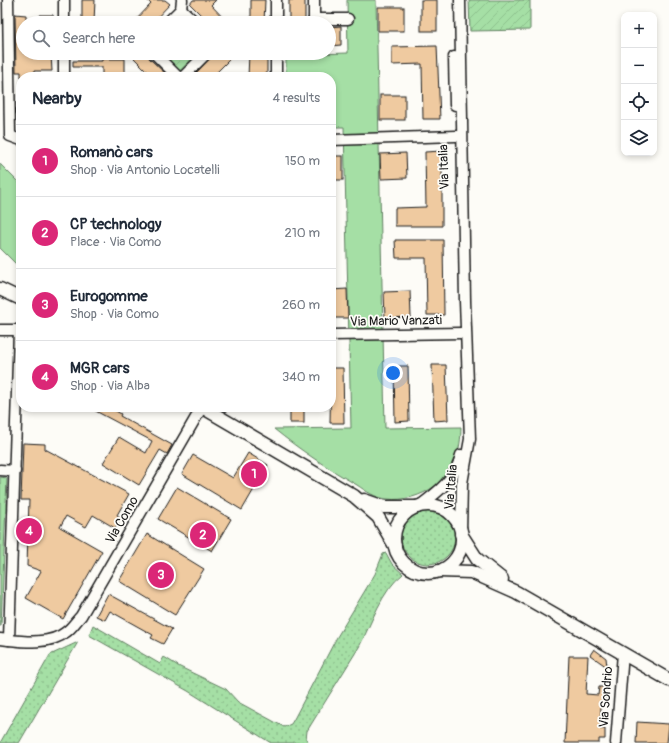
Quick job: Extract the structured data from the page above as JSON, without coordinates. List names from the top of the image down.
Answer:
{
  "streets": {
    "street": [
      "Via Italia",
      "Via Mario Vanzati",
      "Via Como",
      "Via Sondrio"
    ]
  },
  "crossings": [
    ["Via Italia", "Via Mario Vanzati"]
  ],
  "page": {
    "map_buttons": ["+", "−"],
    "search": "Search here",
    "heading": ["Nearby", "4 results"],
    "list": [
      {
        "mark": "1",
        "name": "Romanò cars",
        "note": "Shop · Via Antonio Locatelli",
        "value": "150 m"
      },
      {
        "mark": "2",
        "name": "CP technology",
        "note": "Place · Via Como",
        "value": "210 m"
      },
      {
        "mark": "3",
        "name": "Eurogomme",
        "note": "Shop · Via Como",
        "value": "260 m"
      },
      {
        "mark": "4",
        "name": "MGR cars",
        "note": "Shop · Via Alba",
        "value": "340 m"
      }
    ],
    "pins": [
      "1",
      "4",
      "2",
      "3"
    ]
  }
}
